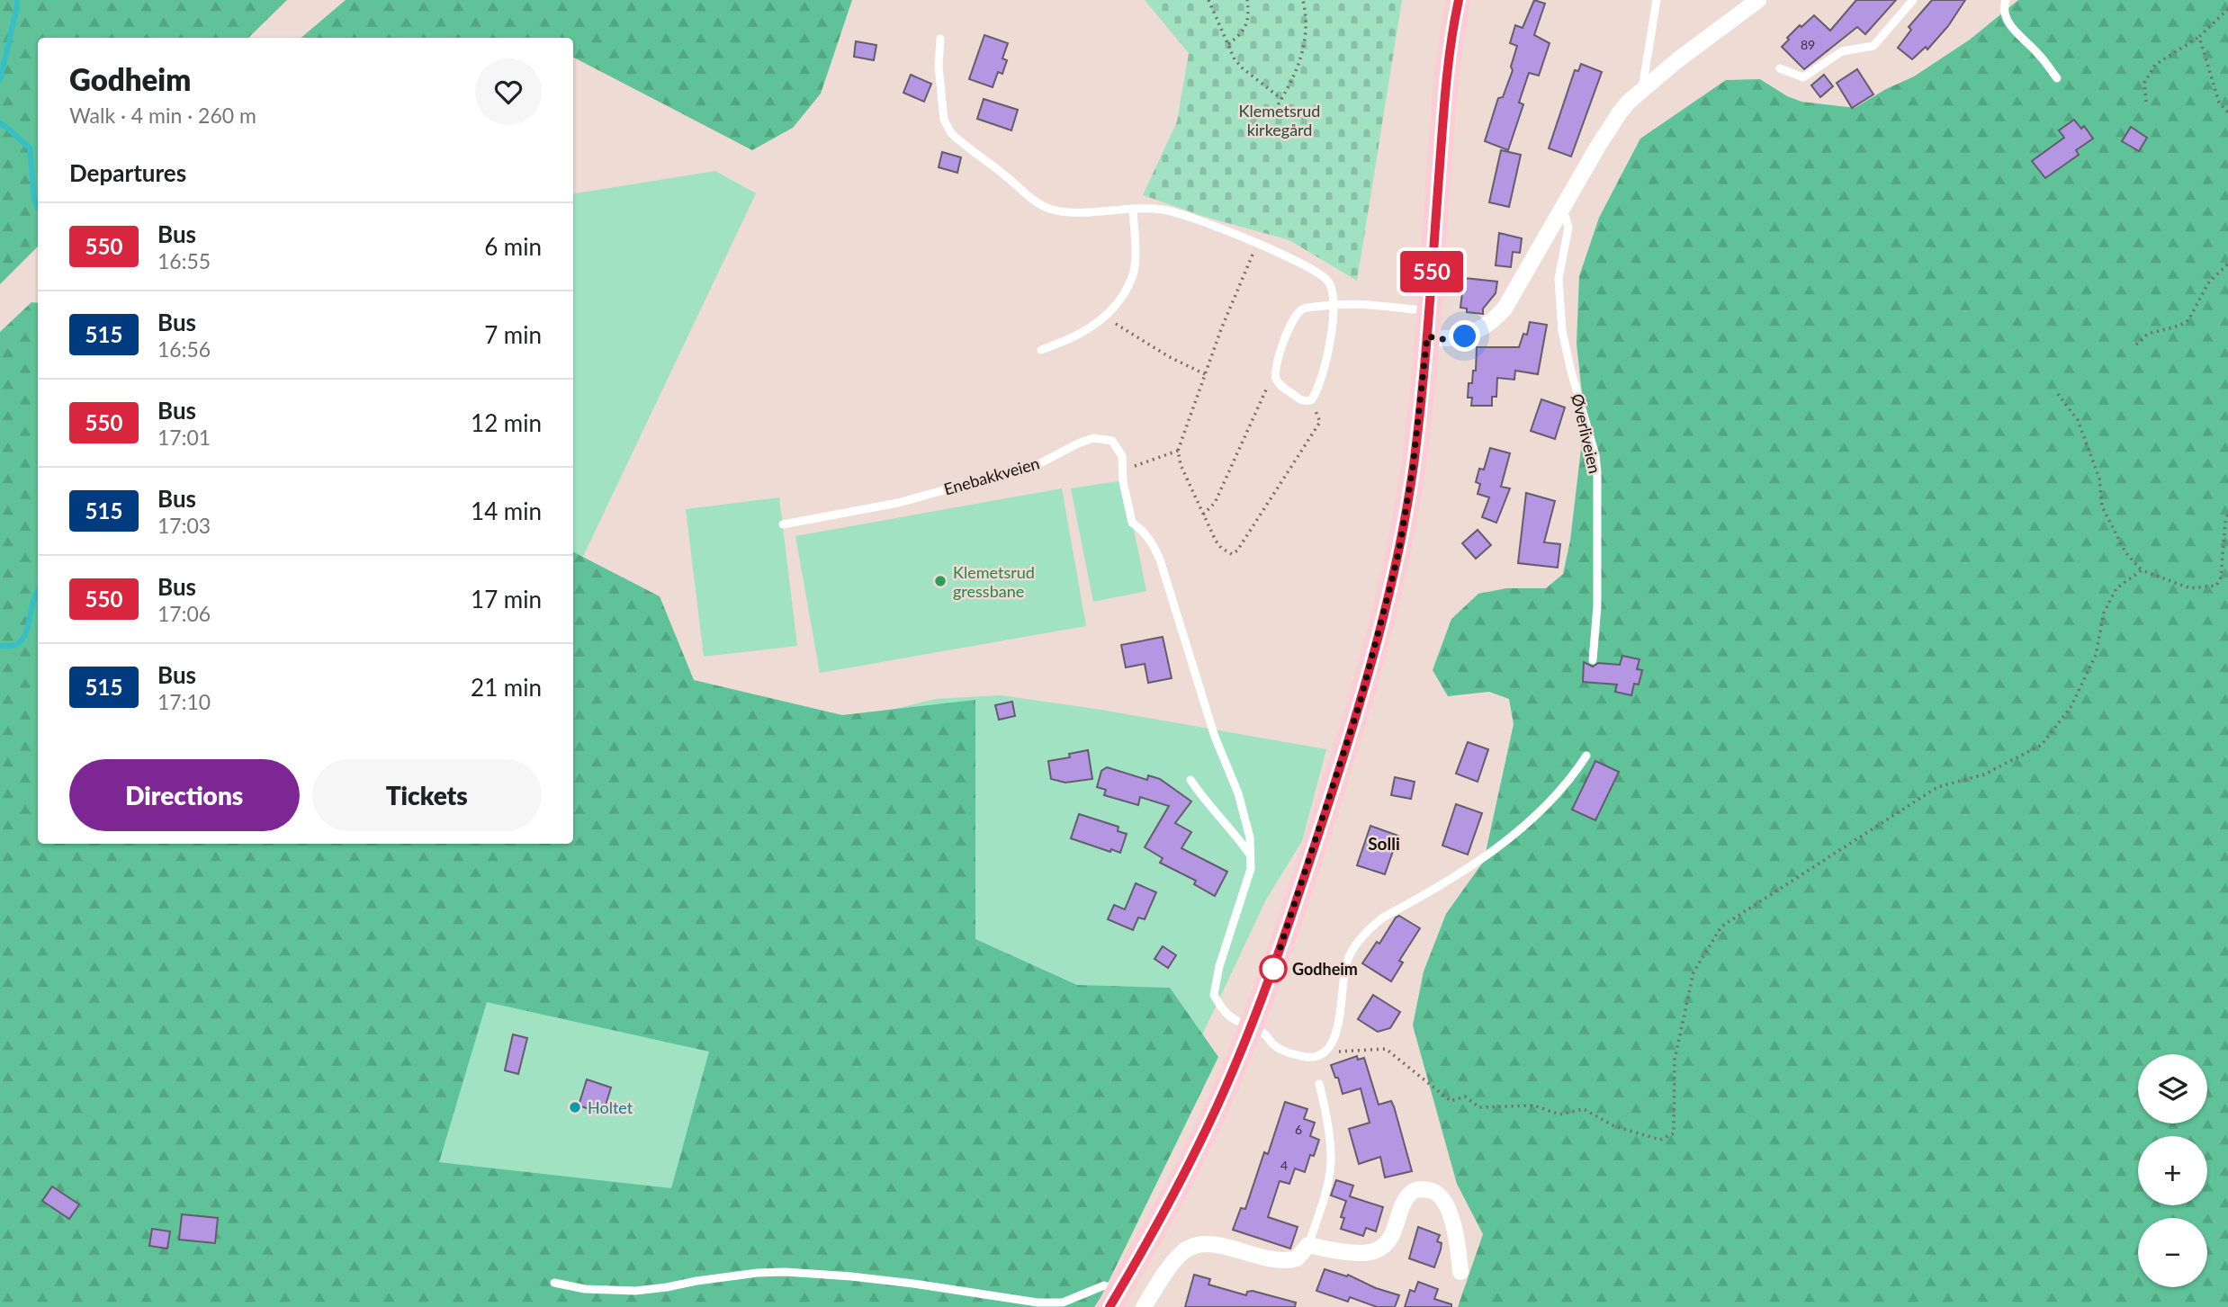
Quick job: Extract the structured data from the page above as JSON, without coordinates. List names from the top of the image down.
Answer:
{
  "streets": {
    "lane": ["Øverliveien", "Enebakkveien"]
  },
  "districts": ["Solli"],
  "parks": ["Klemetsrud kirkegård"],
  "places": ["Klemetsrud gressbane", "Godheim", "Holtet"],
  "lines": ["bus line 550"],
  "house_numbers": ["89", "6", "4"],
  "page": {
    "on_map": "550",
    "heading": [
      ["Godheim", "Walk · 4 min · 260 m"],
      "Departures"
    ],
    "list": [
      {
        "mark": "550",
        "name": "Bus",
        "note": "16:55",
        "value": "6 min"
      },
      {
        "mark": "515",
        "name": "Bus",
        "note": "16:56",
        "value": "7 min"
      },
      {
        "mark": "550",
        "name": "Bus",
        "note": "17:01",
        "value": "12 min"
      },
      {
        "mark": "515",
        "name": "Bus",
        "note": "17:03",
        "value": "14 min"
      },
      {
        "mark": "550",
        "name": "Bus",
        "note": "17:06",
        "value": "17 min"
      },
      {
        "mark": "515",
        "name": "Bus",
        "note": "17:10",
        "value": "21 min"
      }
    ],
    "buttons": ["Directions", "Tickets"],
    "map_buttons": ["+", "−"]
  }
}
